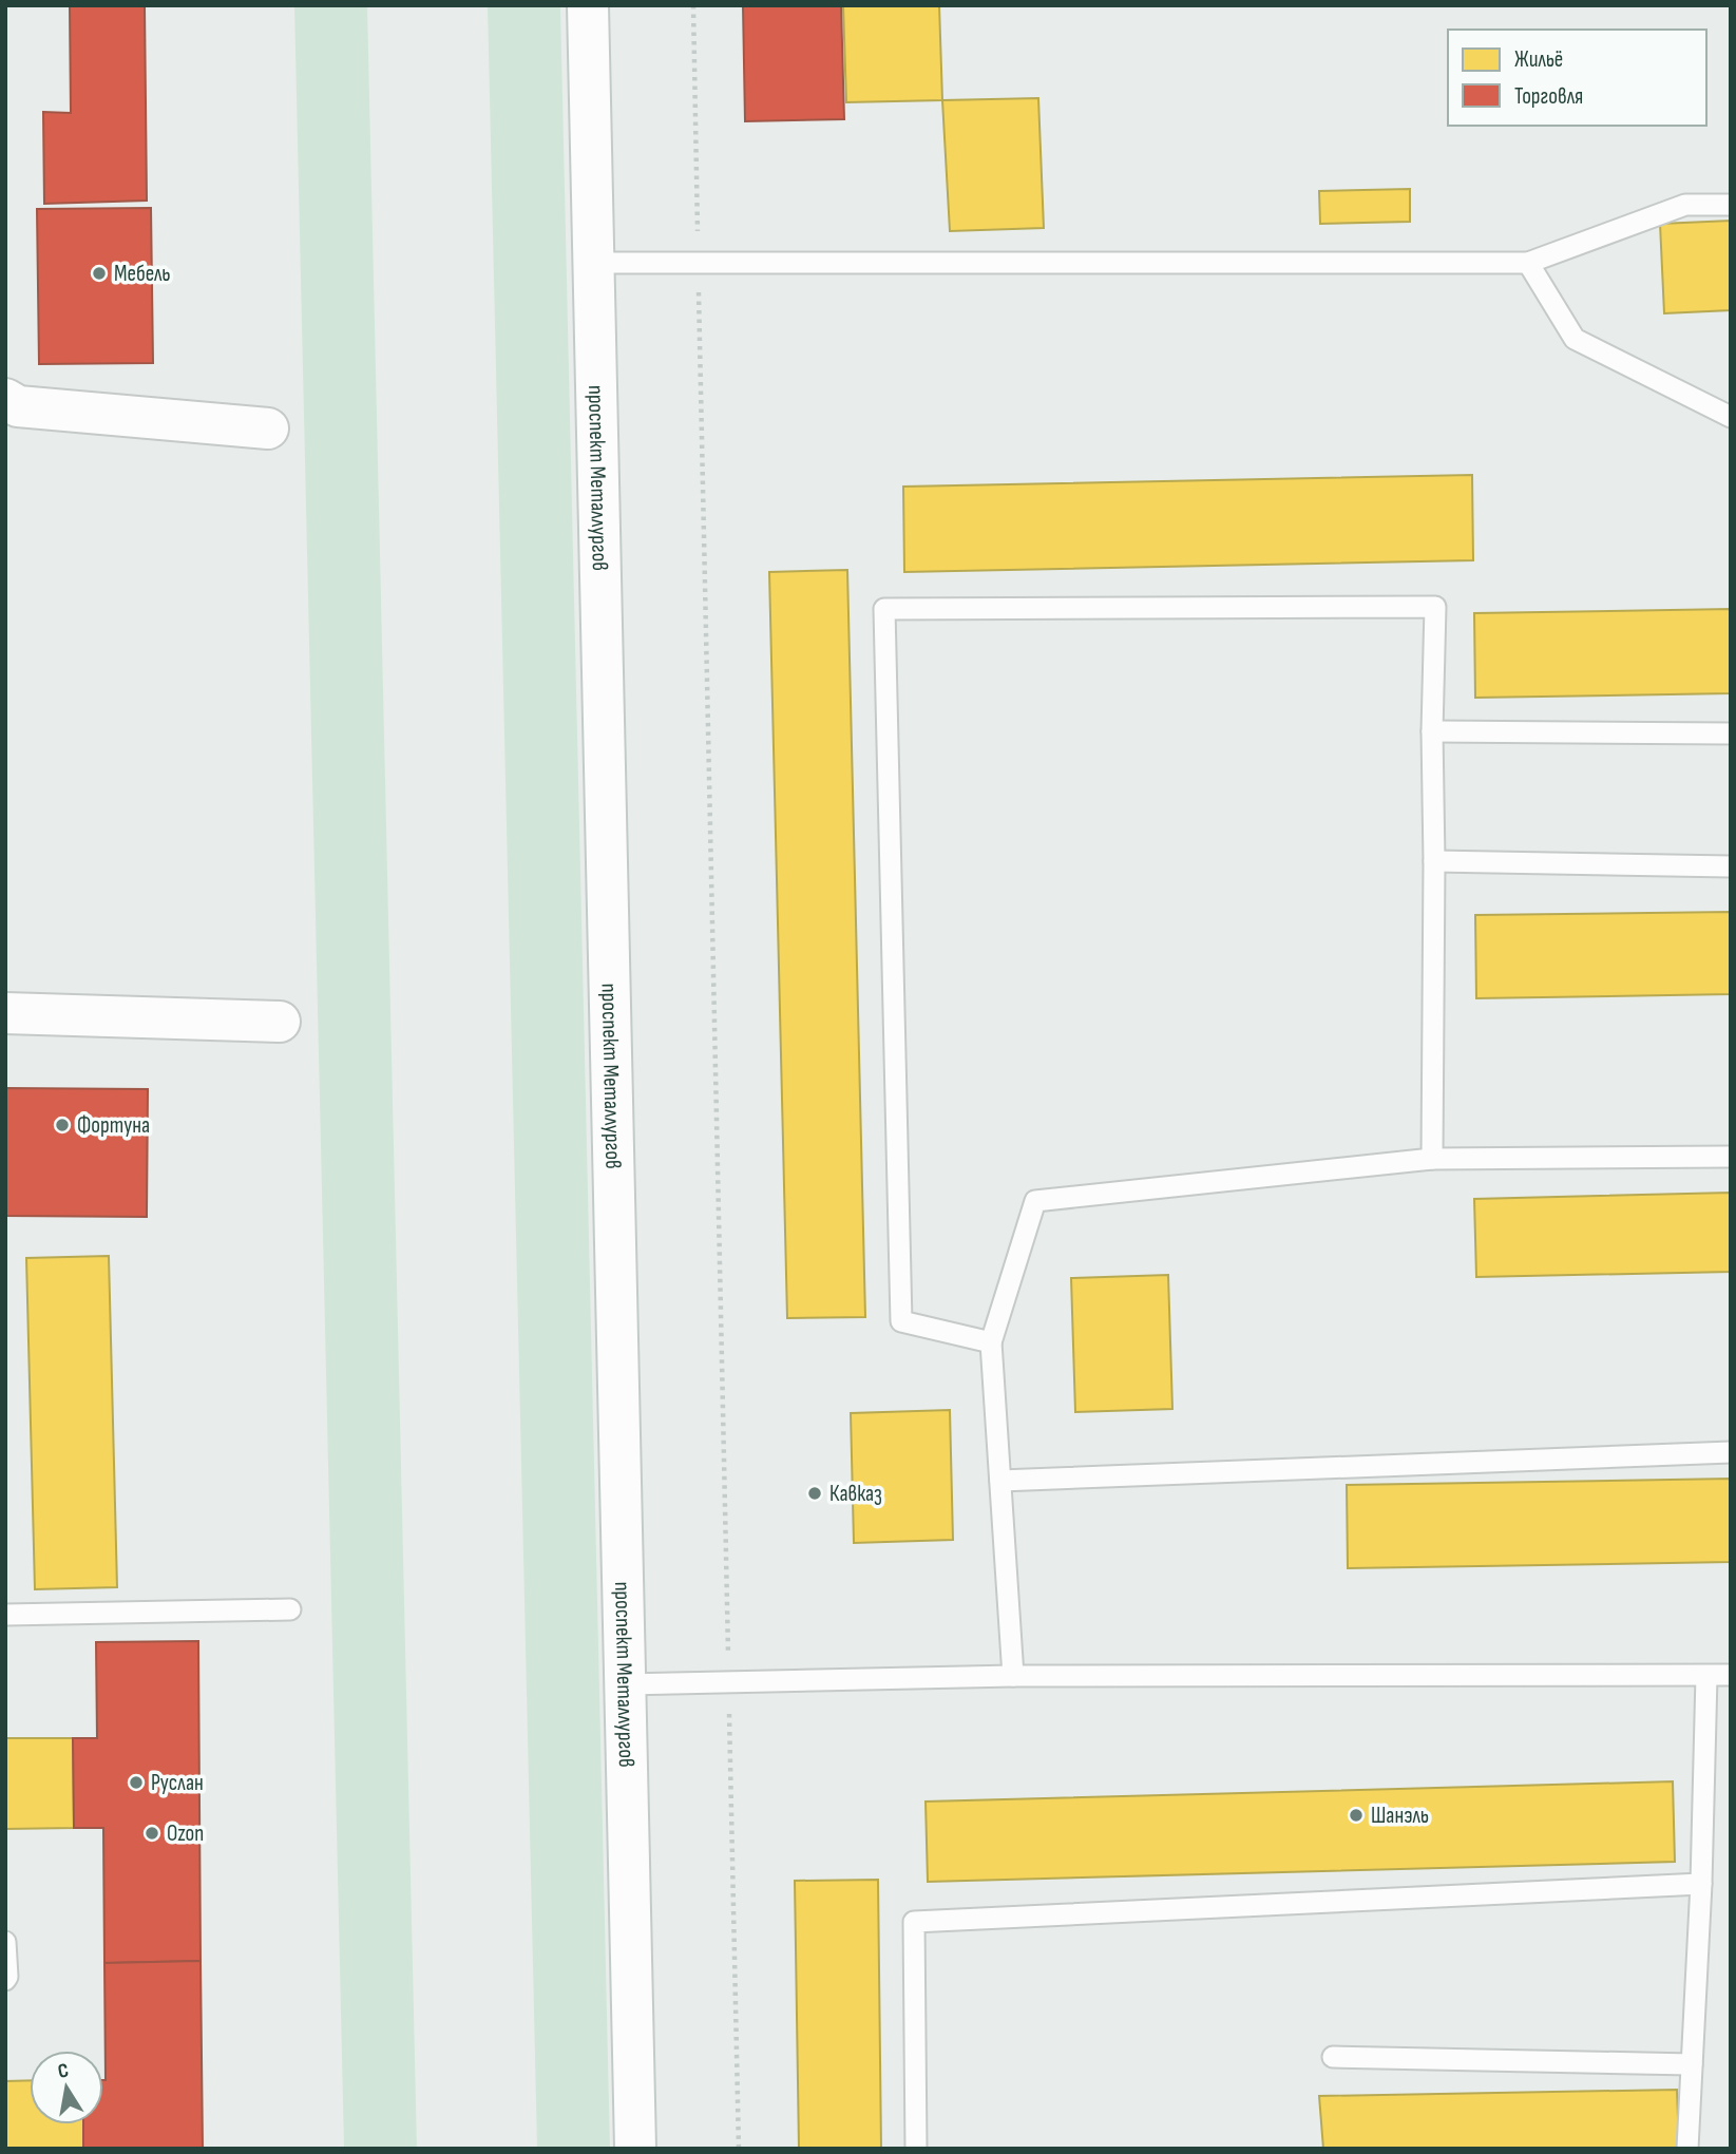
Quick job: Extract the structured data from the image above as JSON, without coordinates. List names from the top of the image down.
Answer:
{
  "streets": {
    "main road": ["проспект Металлургов"]
  },
  "places": [
    "Мебель",
    "Фортуна",
    "Кавказ",
    "Руслан",
    "Шанэль",
    "Ozon"
  ],
  "legend": ["Жильё", "Торговля"],
  "north": "top"
}
